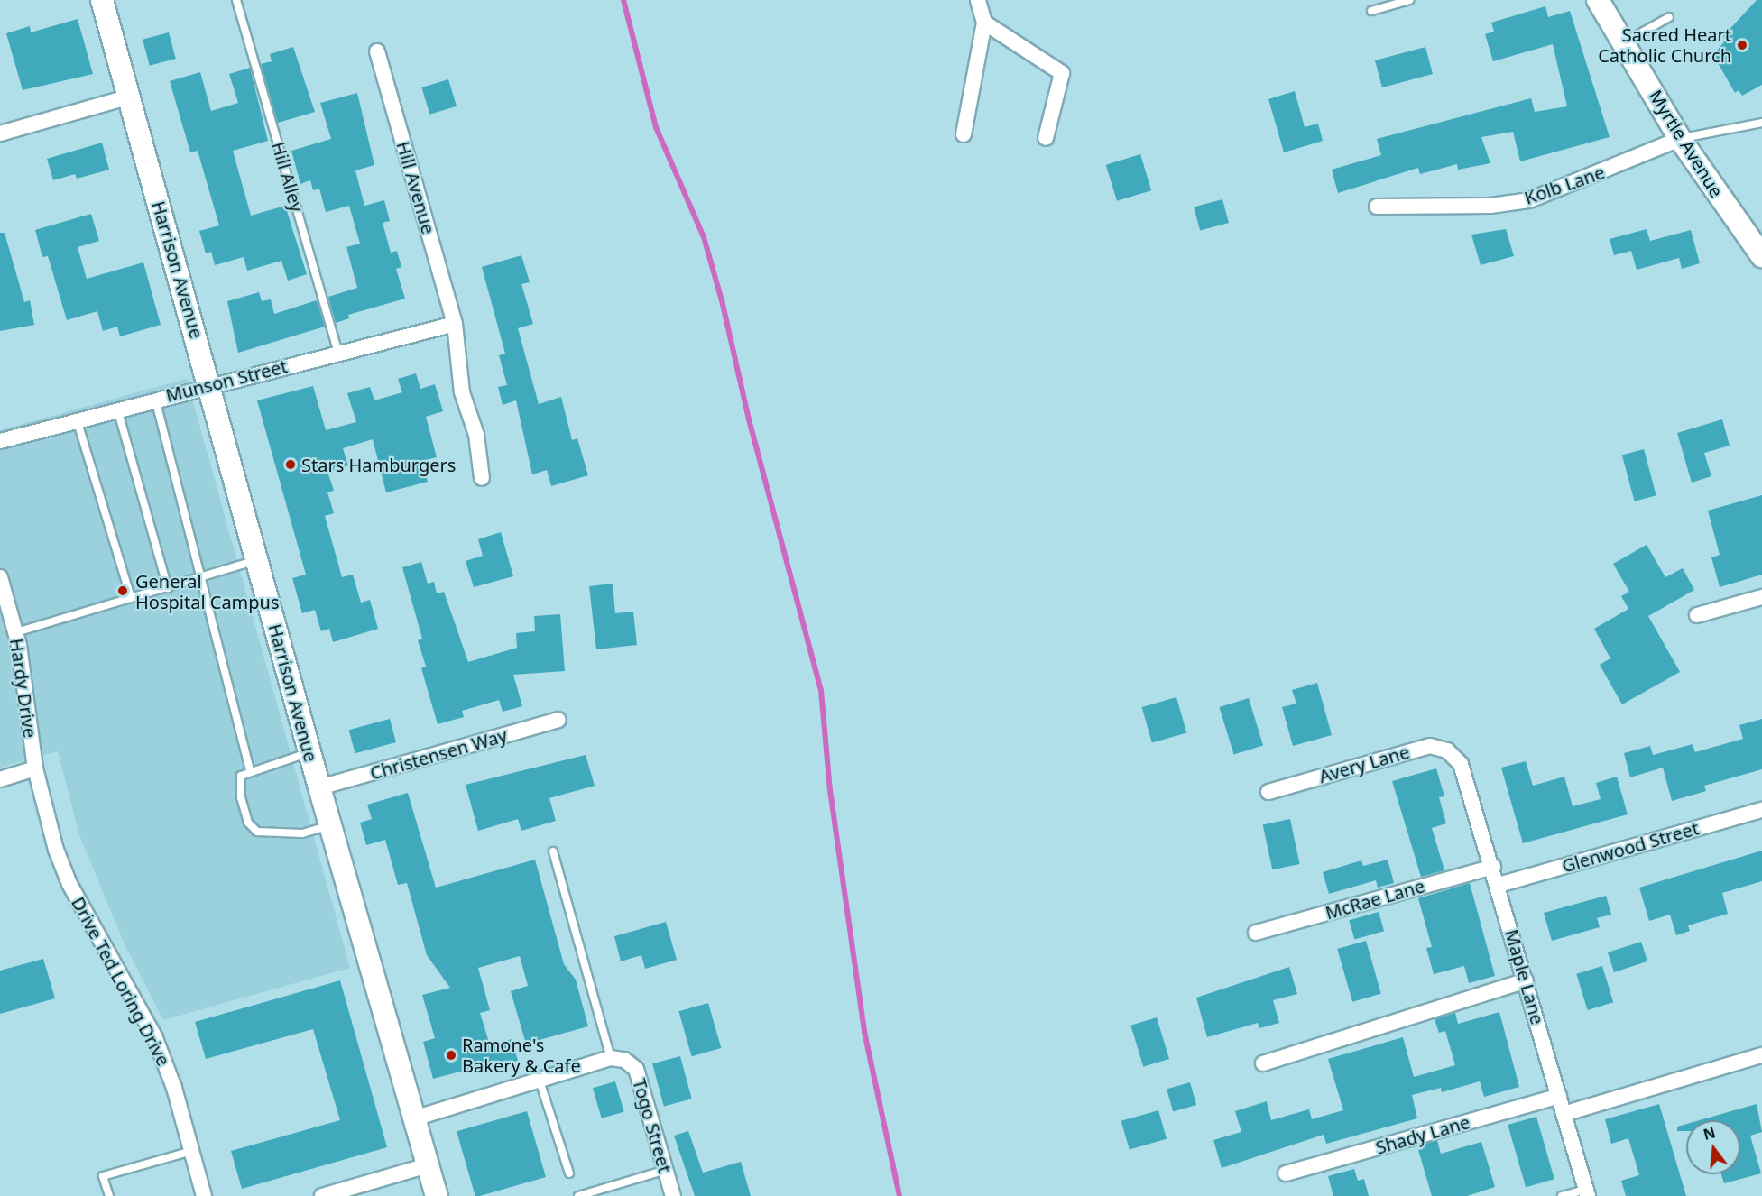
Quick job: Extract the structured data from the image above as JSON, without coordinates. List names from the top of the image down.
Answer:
{
  "streets": {
    "main road": ["Myrtle Avenue", "Harrison Avenue"],
    "street": [
      "Kolb Lane",
      "Hill Avenue",
      "Munson Street",
      "Hardy Drive",
      "Christensen Way",
      "Avery Lane",
      "Glenwood Street",
      "McRae Lane",
      "Maple Lane",
      "Drive Ted Loring Drive",
      "Togo Street",
      "Shady Lane"
    ],
    "lane": ["Hill Alley"]
  },
  "crossings": [
    ["Myrtle Avenue", "Kolb Lane"],
    ["Hill Alley", "Munson Street"],
    ["Hill Avenue", "Munson Street"],
    ["Harrison Avenue", "Munson Street"],
    ["Harrison Avenue", "Christensen Way"],
    ["Hardy Drive", "Drive Ted Loring Drive"],
    ["Avery Lane", "Maple Lane"],
    ["Glenwood Street", "Maple Lane"],
    ["McRae Lane", "Maple Lane"],
    ["Maple Lane", "Shady Lane"]
  ],
  "places": [
    "Sacred Heart Catholic Church",
    "Stars Hamburgers",
    "General Hospital Campus",
    "Ramone's Bakery & Cafe"
  ],
  "north": "top"
}
